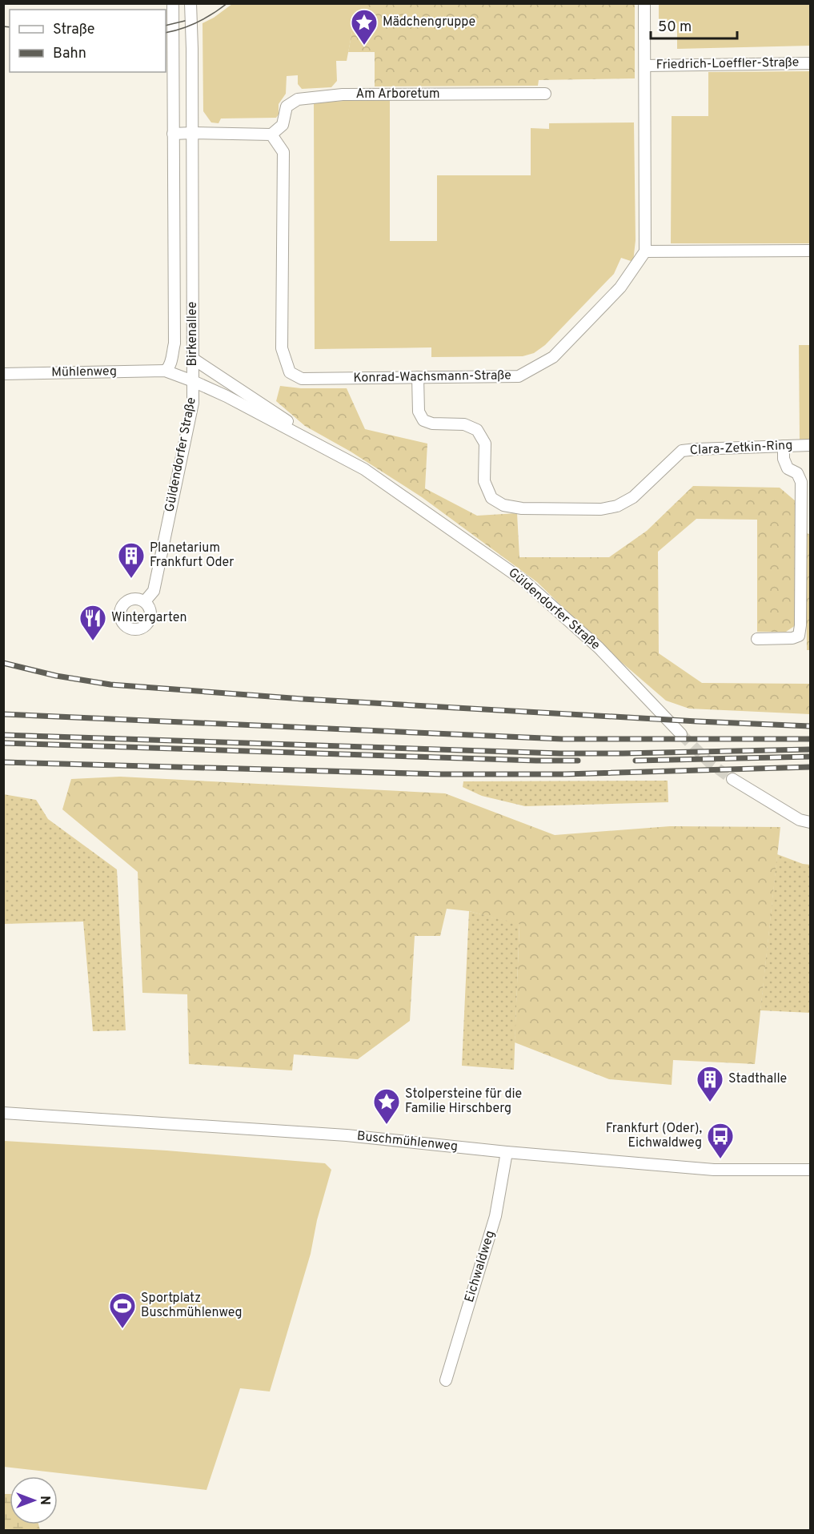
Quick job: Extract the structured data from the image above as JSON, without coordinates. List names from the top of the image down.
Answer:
{
  "streets": {
    "street": [
      "Friedrich-Loeffler-Straße",
      "Am Arboretum",
      "Birkenallee",
      "Mühlenweg",
      "Konrad-Wachsmann-Straße",
      "Clara-Zetkin-Ring",
      "Güldendorfer Straße",
      "Buschmühlenweg",
      "Eichwaldweg"
    ]
  },
  "crossings": [
    ["Am Arboretum", "Konrad-Wachsmann-Straße"],
    ["Birkenallee", "Mühlenweg"],
    ["Birkenallee", "Güldendorfer Straße"],
    ["Konrad-Wachsmann-Straße", "Clara-Zetkin-Ring"],
    ["Buschmühlenweg", "Eichwaldweg"]
  ],
  "places": {
    "place": ["Mädchengruppe", "Stolpersteine für die Familie Hirschberg"],
    "building": ["Planetarium Frankfurt Oder", "Stadthalle"],
    "restaurant": ["Wintergarten"],
    "bus stop": ["Frankfurt (Oder), Eichwaldweg"],
    "sports": ["Sportplatz Buschmühlenweg"]
  },
  "legend": ["Straße", "Bahn"],
  "scale_bar": "50 m",
  "north": "right"
}
